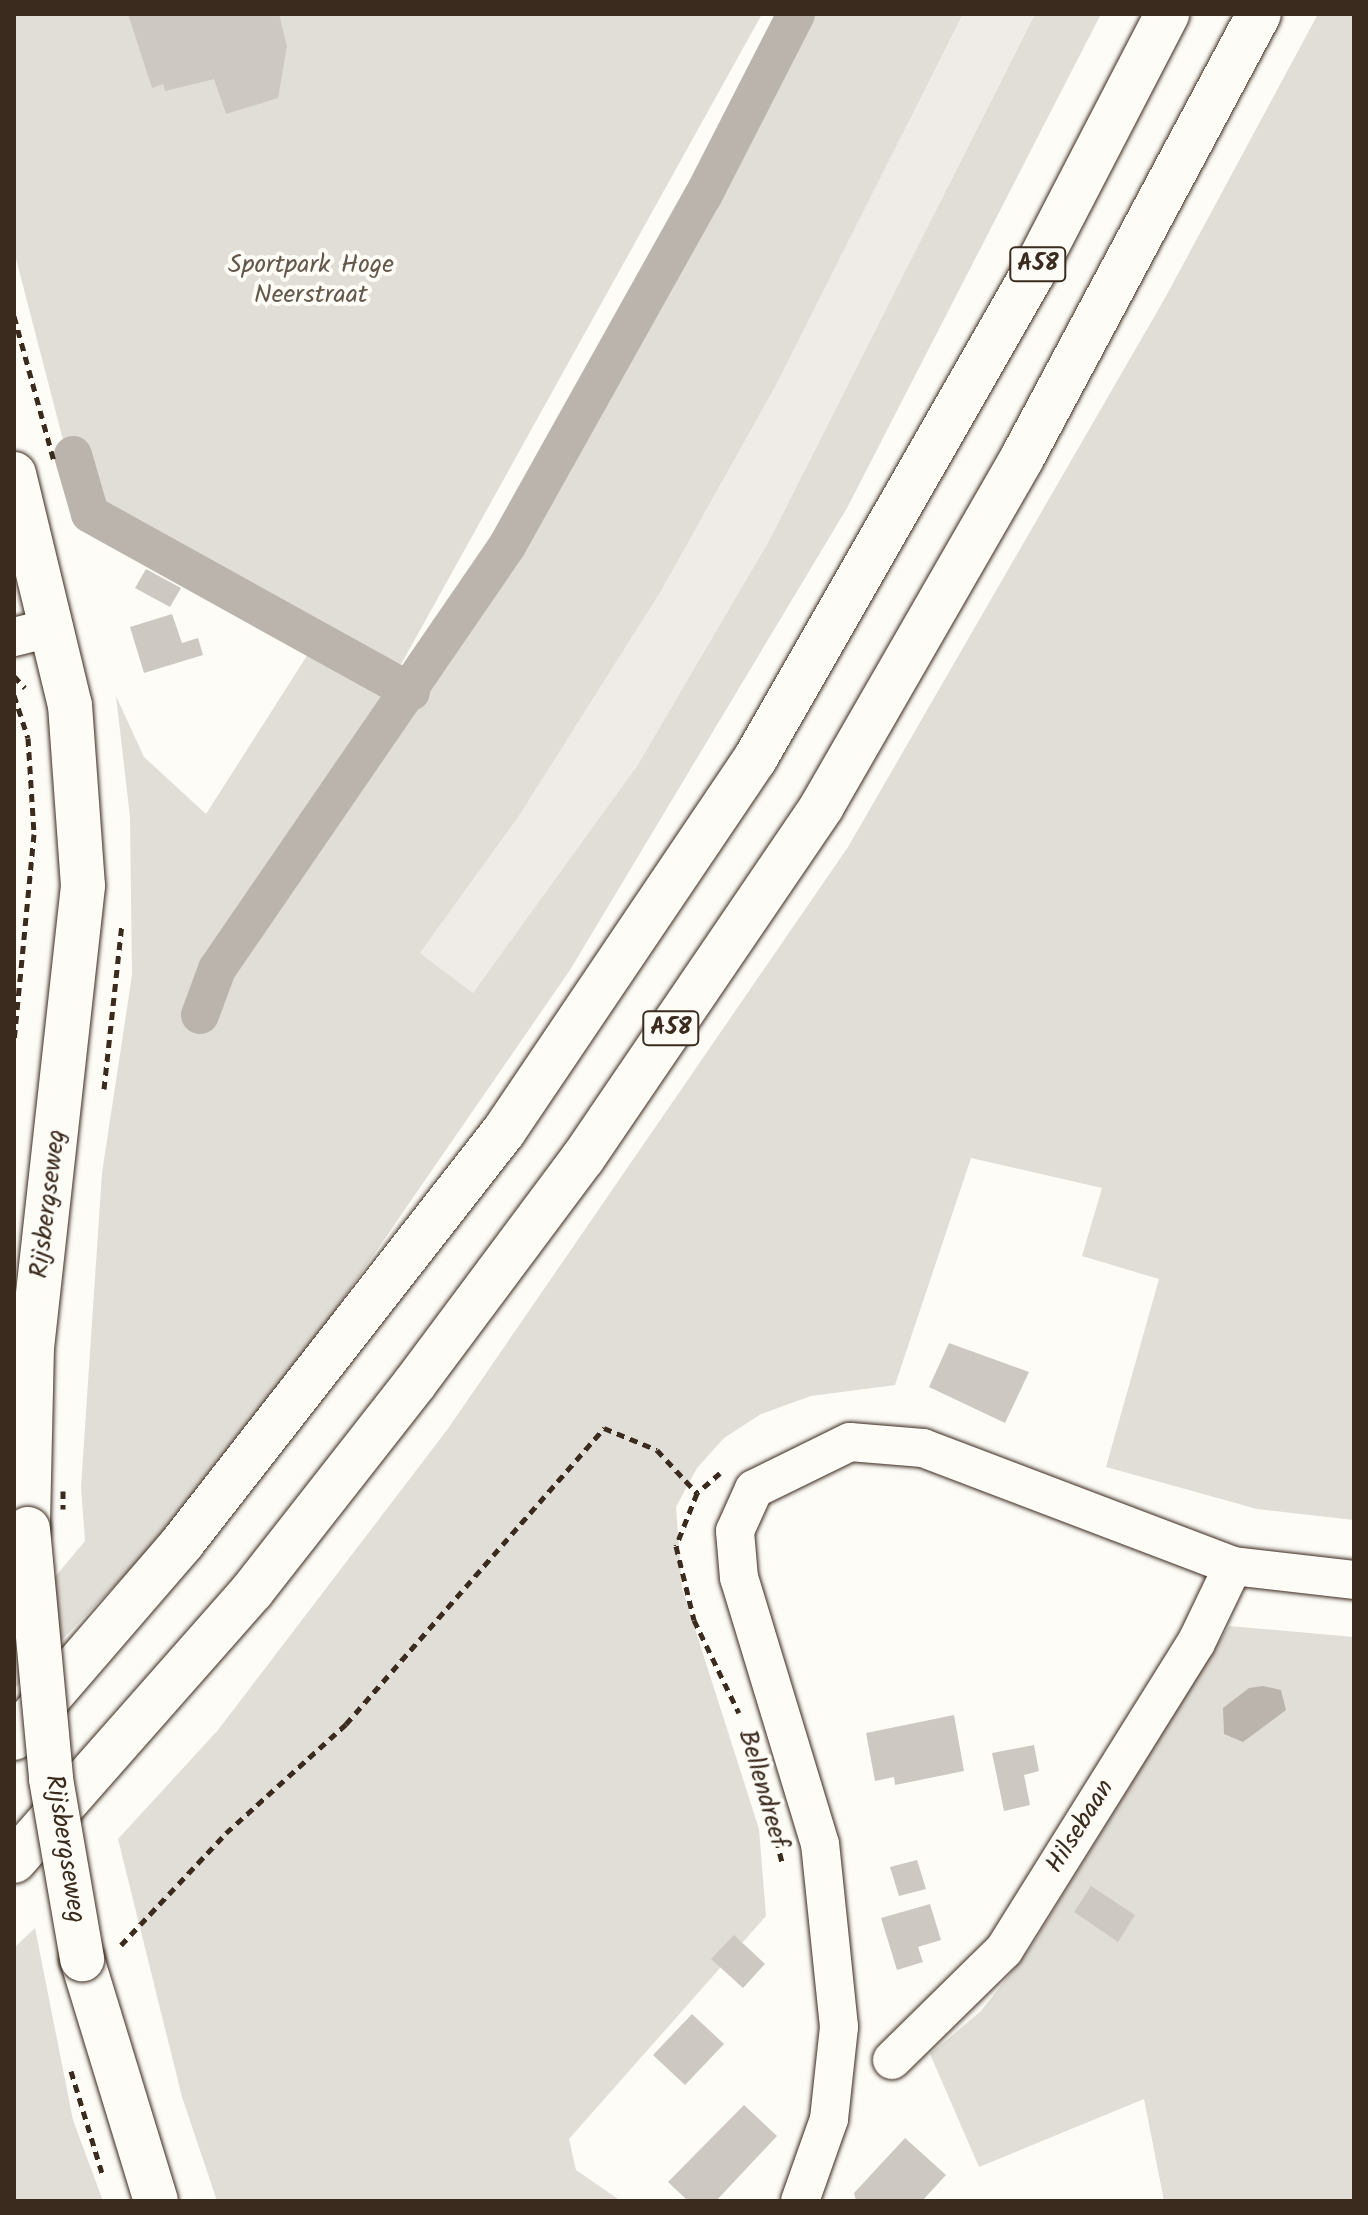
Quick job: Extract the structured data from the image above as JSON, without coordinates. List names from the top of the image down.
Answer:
{
  "streets": {
    "main road": ["A58", "Rijsbergseweg"],
    "street": ["Bellendreef", "Hilsebaan"]
  },
  "crossings": [
    ["Bellendreef", "Hilsebaan"]
  ],
  "parks": ["Sportpark Hoge Neerstraat"]
}
